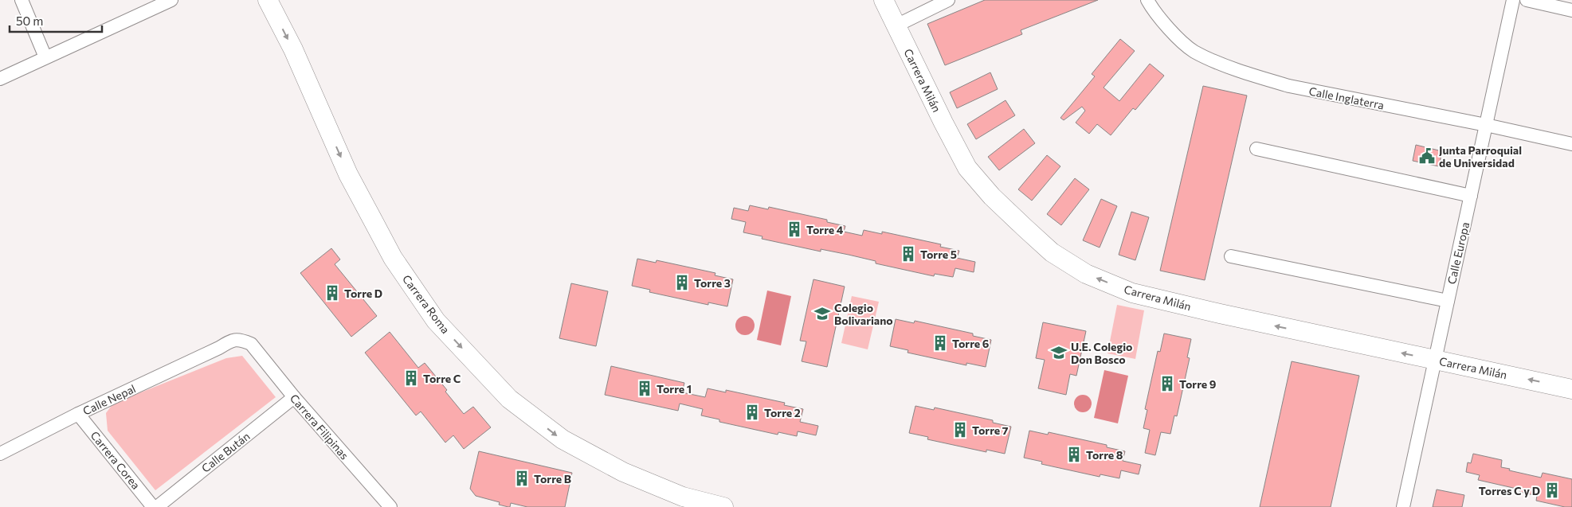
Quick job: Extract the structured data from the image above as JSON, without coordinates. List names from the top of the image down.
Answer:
{
  "streets": {
    "street": [
      "Carrera Milán",
      "Calle Inglaterra",
      "Calle Europa",
      "Carrera Roma",
      "Calle Nepal",
      "Carrera Filipinas",
      "Calle Bután",
      "Carrera Corea"
    ]
  },
  "crossings": [
    ["Carrera Milán", "Calle Europa"],
    ["Calle Inglaterra", "Calle Europa"],
    ["Calle Nepal", "Carrera Filipinas"],
    ["Calle Nepal", "Carrera Corea"],
    ["Carrera Filipinas", "Calle Bután"]
  ],
  "one_way": ["Carrera Roma"],
  "places": {
    "public building": ["Junta Parroquial de Universidad"],
    "building": [
      "Torre 4",
      "Torre 5",
      "Torre 3",
      "Torre D",
      "Torre 6",
      "Torre C",
      "Torre 9",
      "Torre 1",
      "Torre 2",
      "Torre 7",
      "Torre 8",
      "Torre B",
      "Torres C y D"
    ],
    "school or university": ["Colegio Bolivariano", "U.E. Colegio Don Bosco"]
  },
  "scale_bar": "50 m"
}
